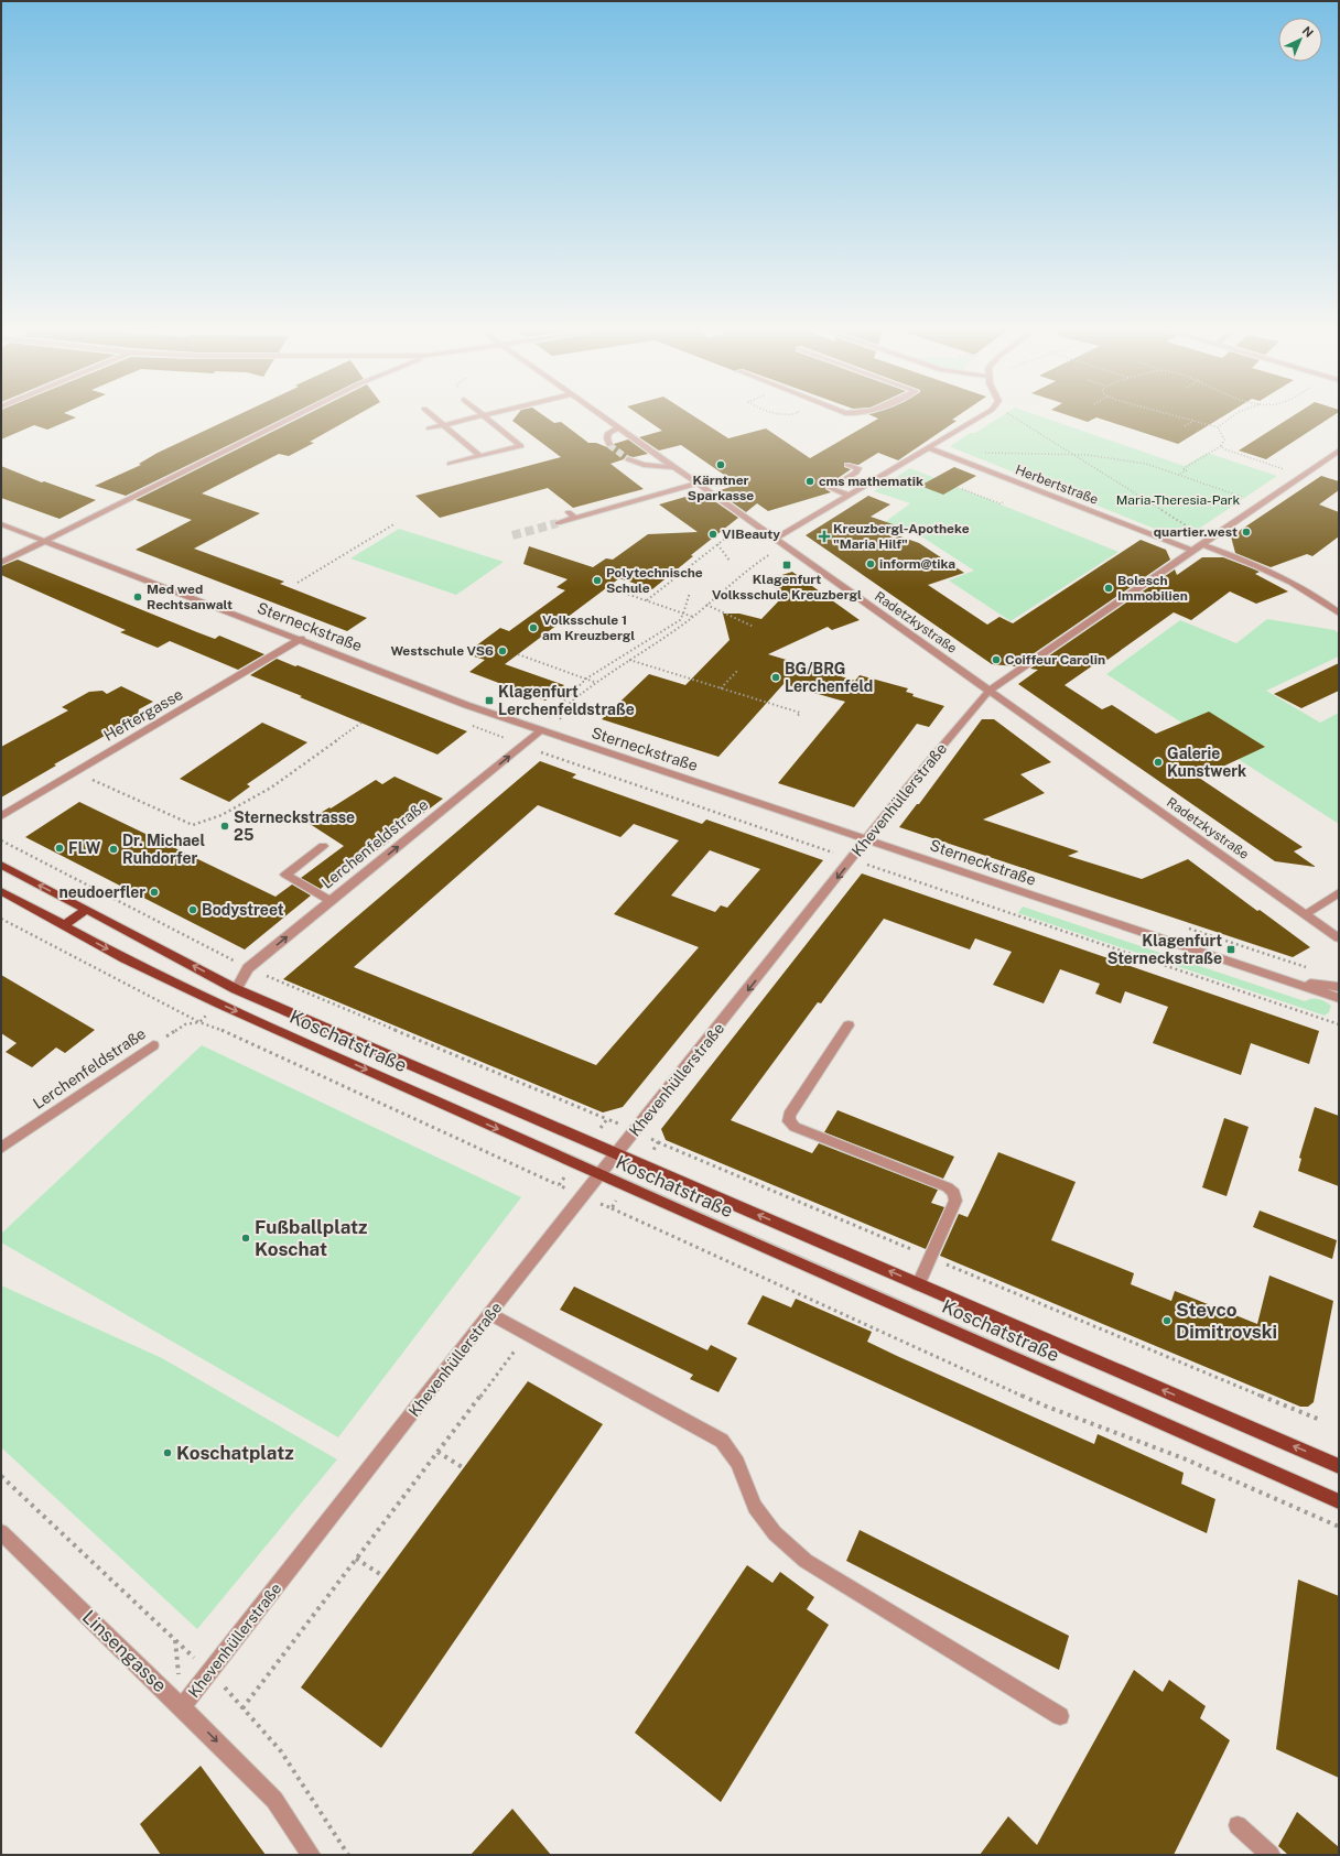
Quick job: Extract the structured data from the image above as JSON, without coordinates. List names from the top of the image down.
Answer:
{
  "streets": {
    "main road": ["Koschatstraße"],
    "street": [
      "Herbertstraße",
      "Radetzkystraße",
      "Sterneckstraße",
      "Heftergasse",
      "Khevenhüllerstraße",
      "Lerchenfeldstraße",
      "Linsengasse"
    ]
  },
  "crossings": [
    ["Herbertstraße", "Khevenhüllerstraße"],
    ["Radetzkystraße", "Khevenhüllerstraße"],
    ["Sterneckstraße", "Heftergasse"],
    ["Sterneckstraße", "Khevenhüllerstraße"],
    ["Sterneckstraße", "Lerchenfeldstraße"],
    ["Khevenhüllerstraße", "Koschatstraße"],
    ["Khevenhüllerstraße", "Linsengasse"],
    ["Lerchenfeldstraße", "Koschatstraße"]
  ],
  "one_way": ["Lerchenfeldstraße", "Linsengasse"],
  "parks": ["Maria-Theresia-Park"],
  "places": {
    "other": [
      "Kärntner Sparkasse",
      "cms mathematik",
      "quartier.west",
      "VIBeauty",
      "inform@tika",
      "Polytechnische Schule",
      "Bolesch Immobilien",
      "Med wed Rechtsanwalt",
      "Volksschule 1 am Kreuzbergl",
      "Westschule VS6",
      "Coiffeur Carolin",
      "BG/BRG Lerchenfeld",
      "Galerie Kunstwerk",
      "Sterneckstrasse 25",
      "FLW",
      "Dr. Michael Ruhdorfer",
      "neudoerfler",
      "Bodystreet",
      "Fußballplatz Koschat",
      "Stevco Dimitrovski",
      "Koschatplatz"
    ],
    "health": ["Kreuzbergl-Apotheke \"Maria Hilf\""],
    "transit": ["Klagenfurt Volksschule Kreuzbergl", "Klagenfurt Lerchenfeldstraße", "Klagenfurt Sterneckstraße"]
  },
  "north": "top right"
}
